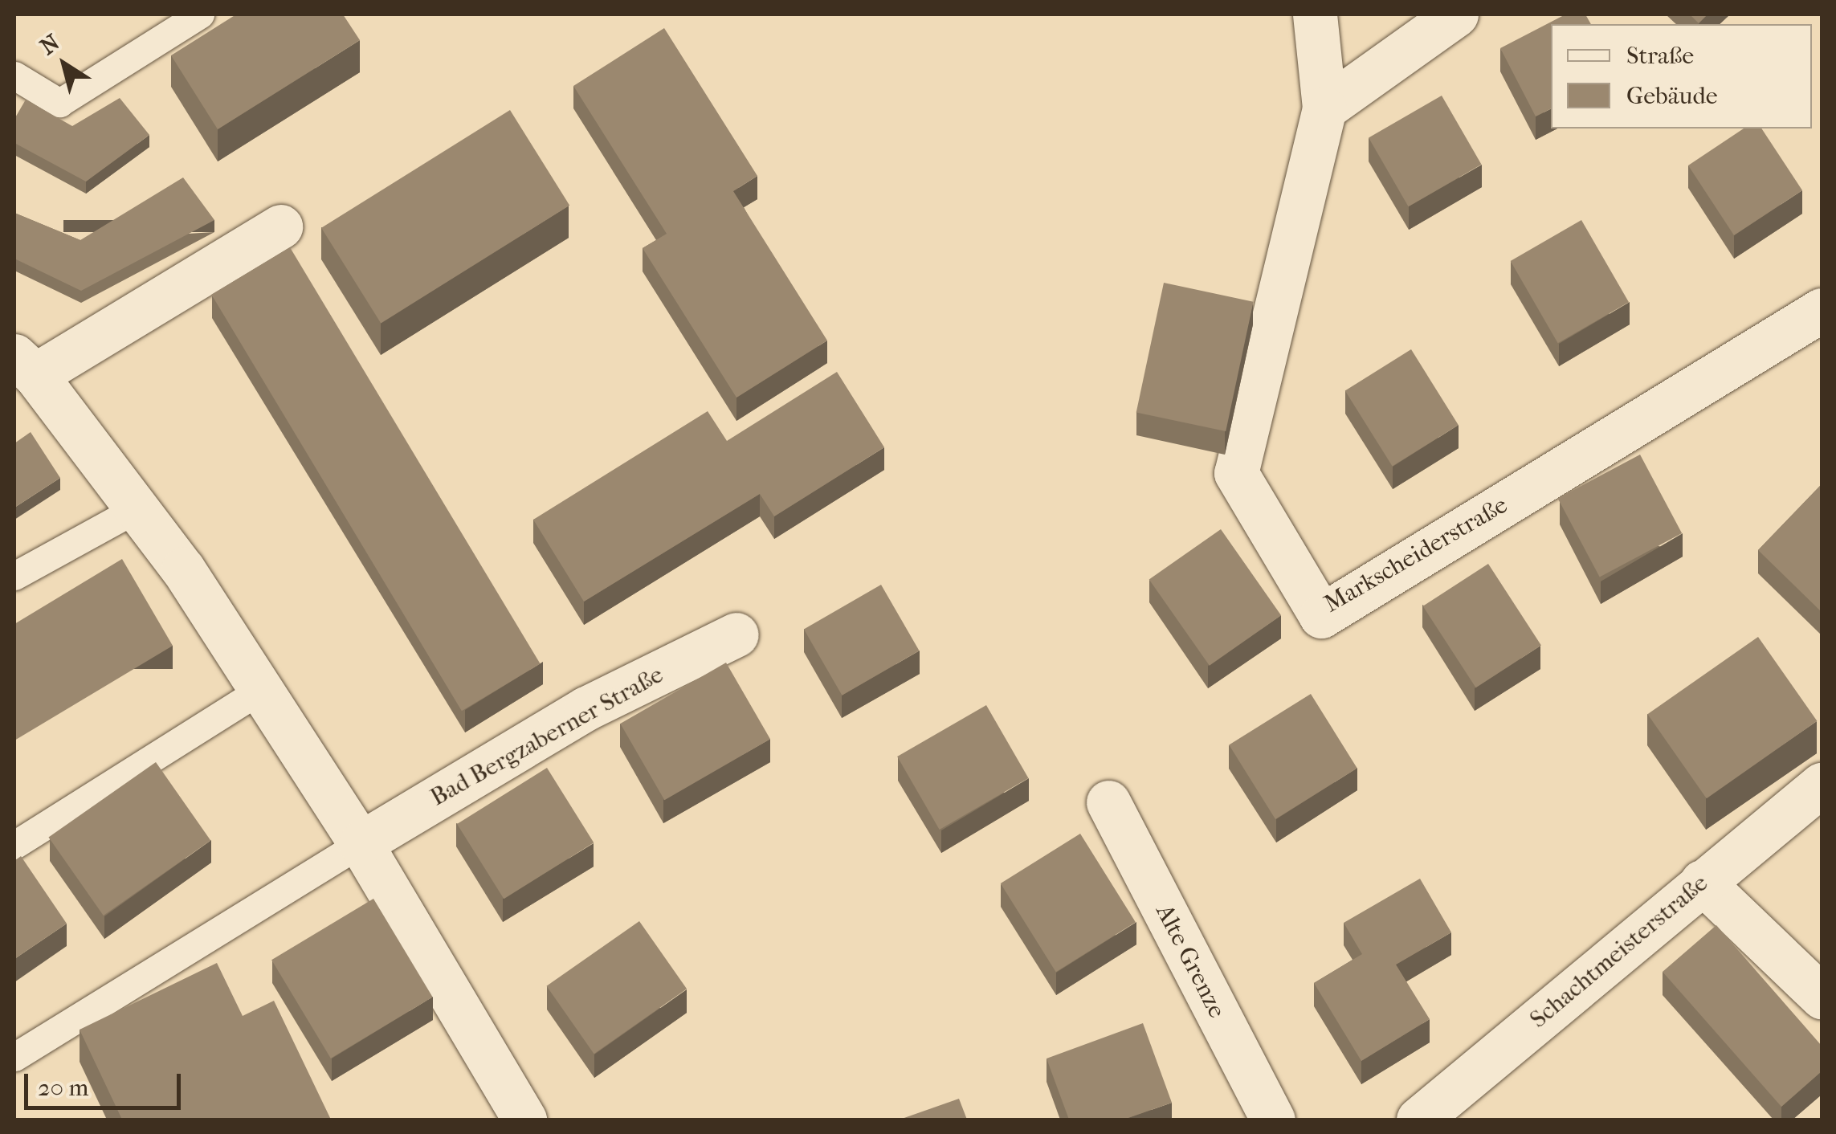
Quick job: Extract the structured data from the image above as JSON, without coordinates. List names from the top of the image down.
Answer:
{
  "streets": {
    "street": [
      "Markscheiderstraße",
      "Bad Bergzaberner Straße",
      "Schachtmeisterstraße",
      "Alte Grenze"
    ]
  },
  "legend": ["Straße", "Gebäude"],
  "scale_bar": "20 m",
  "north": "top left"
}
